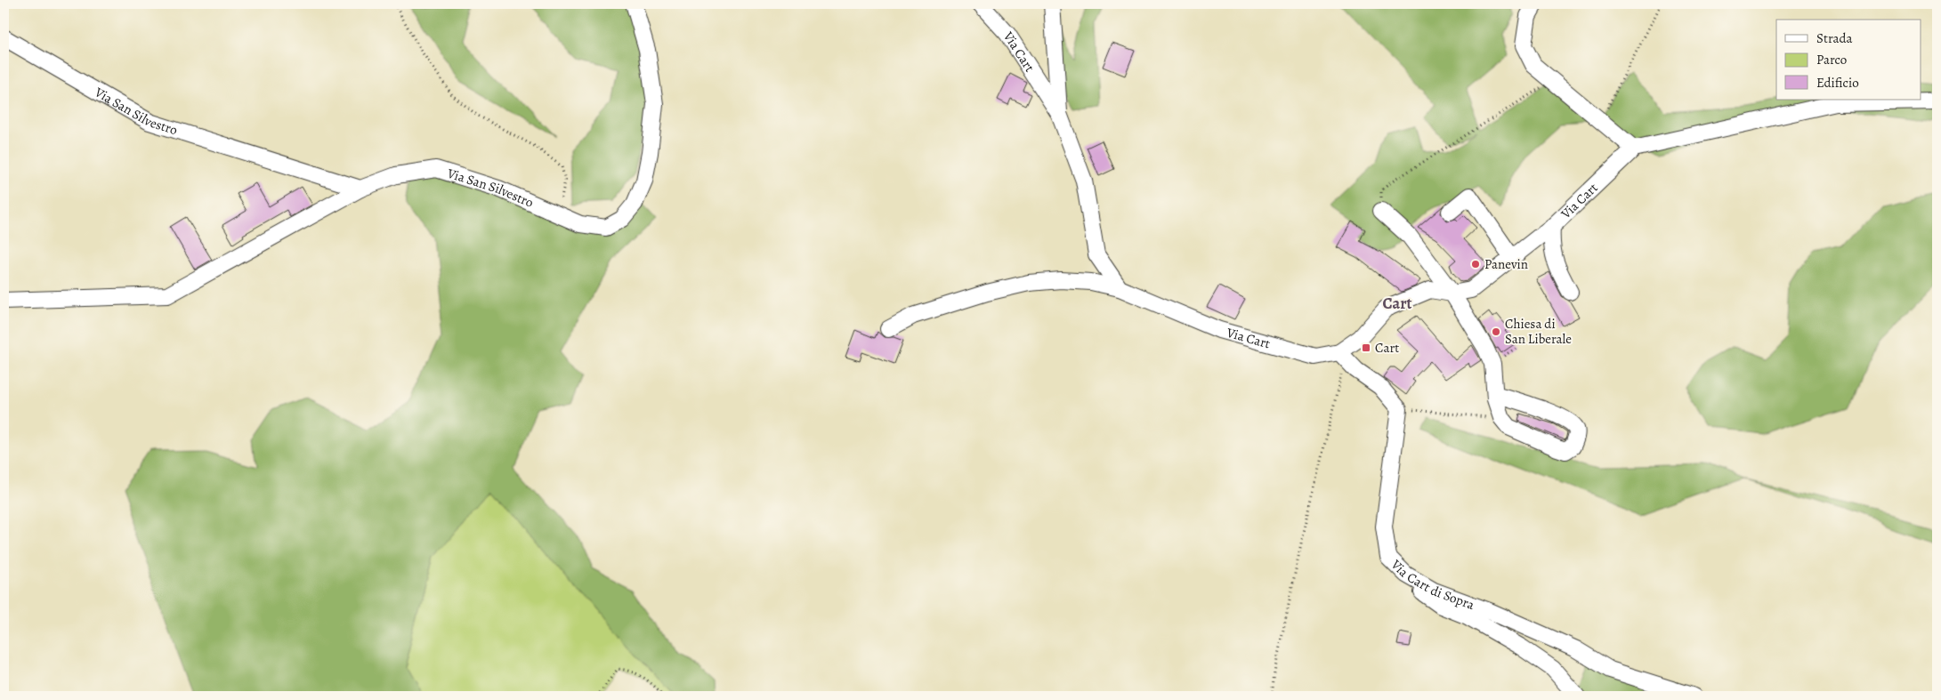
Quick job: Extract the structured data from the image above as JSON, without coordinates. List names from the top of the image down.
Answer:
{
  "streets": {
    "street": ["Via Cart", "Via San Silvestro", "Via Cart di Sopra"]
  },
  "districts": ["Cart"],
  "places": {
    "other": ["Panevin", "Chiesa di San Liberale"],
    "transit": ["Cart"]
  },
  "legend": ["Strada", "Parco", "Edificio"]
}
